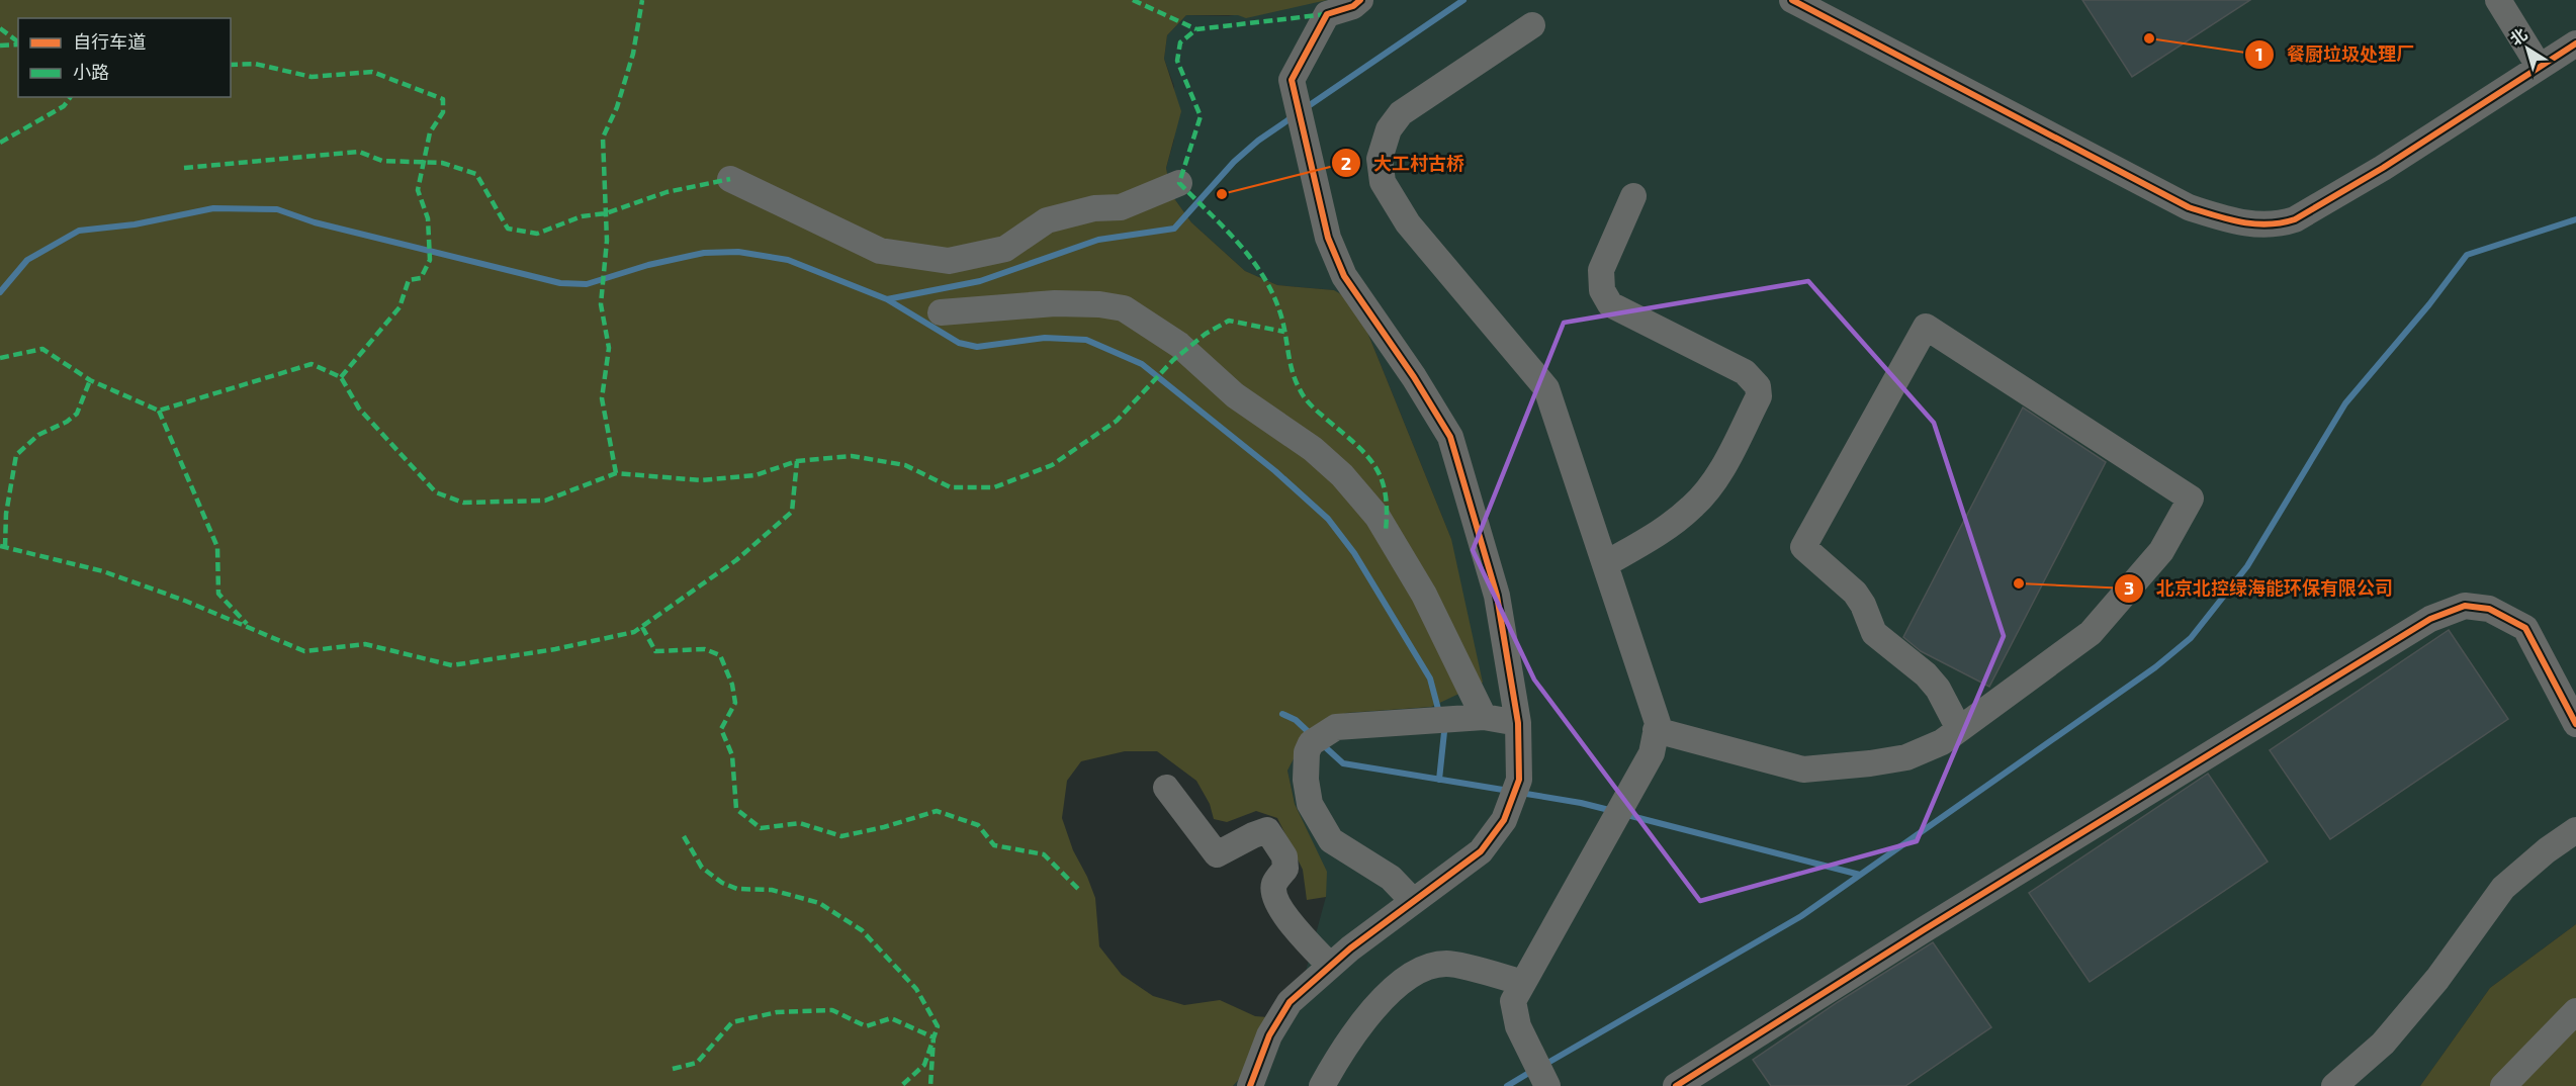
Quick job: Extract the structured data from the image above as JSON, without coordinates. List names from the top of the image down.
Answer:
{
  "places": ["餐厨垃圾处理厂", "大工村古桥", "北京北控绿海能环保有限公司"],
  "legend": ["自行车道", "小路"],
  "north": "top left"
}
